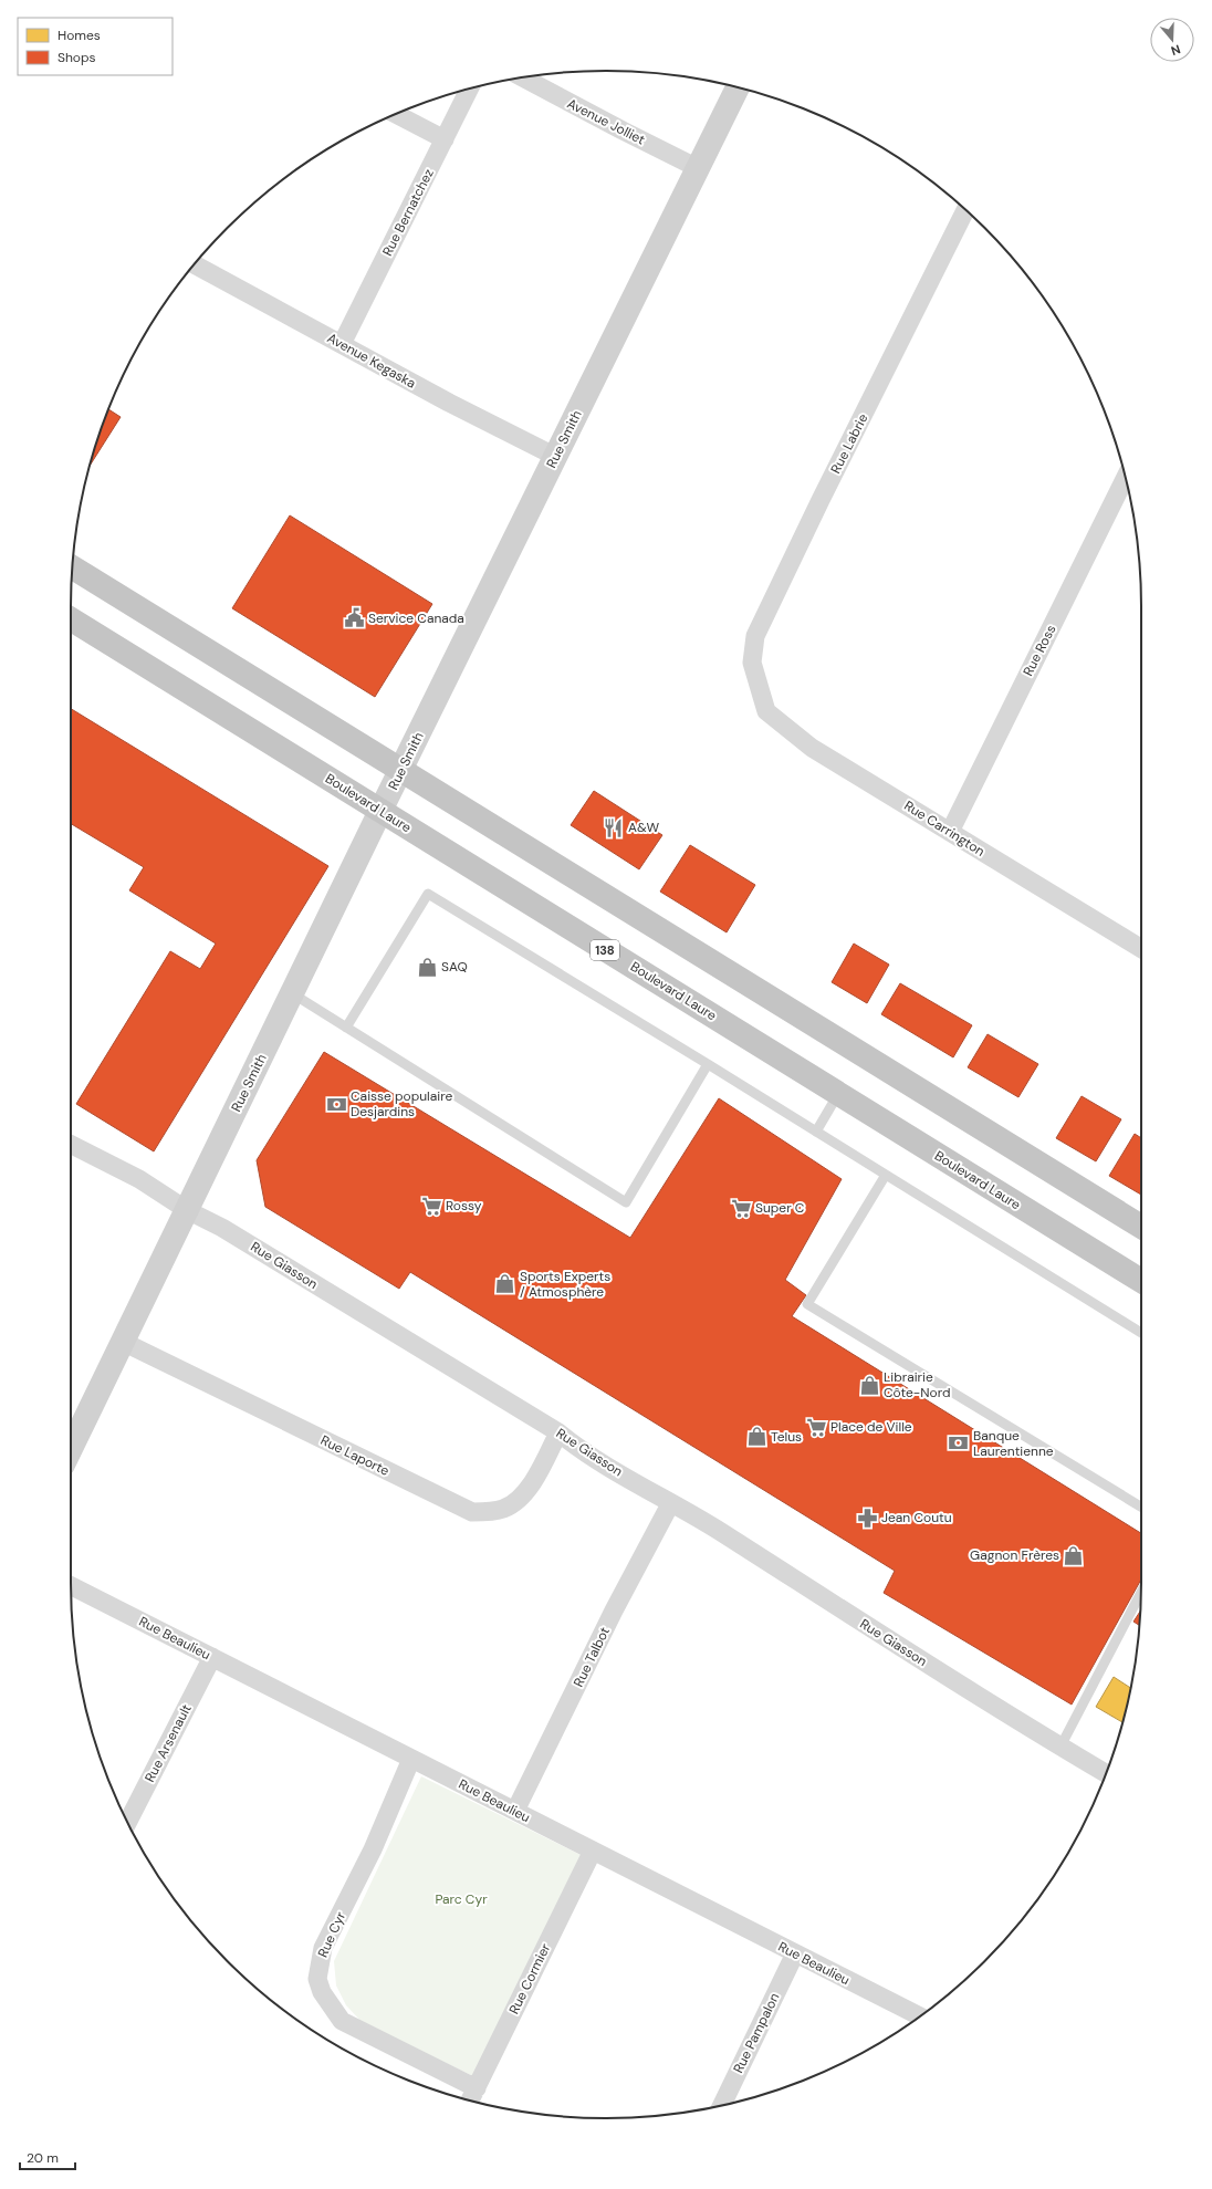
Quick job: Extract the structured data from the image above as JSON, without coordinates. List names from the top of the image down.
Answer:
{
  "streets": {
    "highway": ["Boulevard Laure", "138"],
    "street": [
      "Avenue Jolliet",
      "Rue Bernatchez",
      "Avenue Kegaska",
      "Rue Smith",
      "Rue Labrie",
      "Rue Ross",
      "Rue Carrington",
      "Rue Giasson",
      "Rue Laporte",
      "Rue Beaulieu",
      "Rue Talbot",
      "Rue Arsenault",
      "Rue Cyr",
      "Rue Cormier",
      "Rue Pampalon"
    ]
  },
  "crossings": [
    ["Avenue Jolliet", "Rue Smith"],
    ["Rue Bernatchez", "Avenue Kegaska"],
    ["Avenue Kegaska", "Rue Smith"],
    ["Rue Smith", "Boulevard Laure"],
    ["Rue Smith", "Rue Giasson"],
    ["Rue Smith", "Rue Laporte"],
    ["Rue Labrie", "Rue Carrington"],
    ["Rue Ross", "Rue Carrington"],
    ["Rue Giasson", "Rue Laporte"],
    ["Rue Giasson", "Rue Talbot"],
    ["Rue Beaulieu", "Rue Talbot"],
    ["Rue Beaulieu", "Rue Arsenault"],
    ["Rue Beaulieu", "Rue Cyr"],
    ["Rue Beaulieu", "Rue Cormier"],
    ["Rue Beaulieu", "Rue Pampalon"],
    ["Rue Cyr", "Rue Cormier"]
  ],
  "parks": ["Parc Cyr"],
  "places": {
    "public building": ["Service Canada"],
    "restaurant": ["A&W"],
    "shop": [
      "SAQ",
      "Sports Experts / Atmosphère",
      "Librairie Côte-Nord",
      "Telus",
      "Gagnon Frères"
    ],
    "bank": ["Caisse populaire Desjardins", "Banque Laurentienne"],
    "supermarket": ["Rossy", "Super C", "Place de Ville"],
    "pharmacy": ["Jean Coutu"]
  },
  "legend": ["Homes", "Shops"],
  "scale_bar": "20 m",
  "north": "bottom"
}
